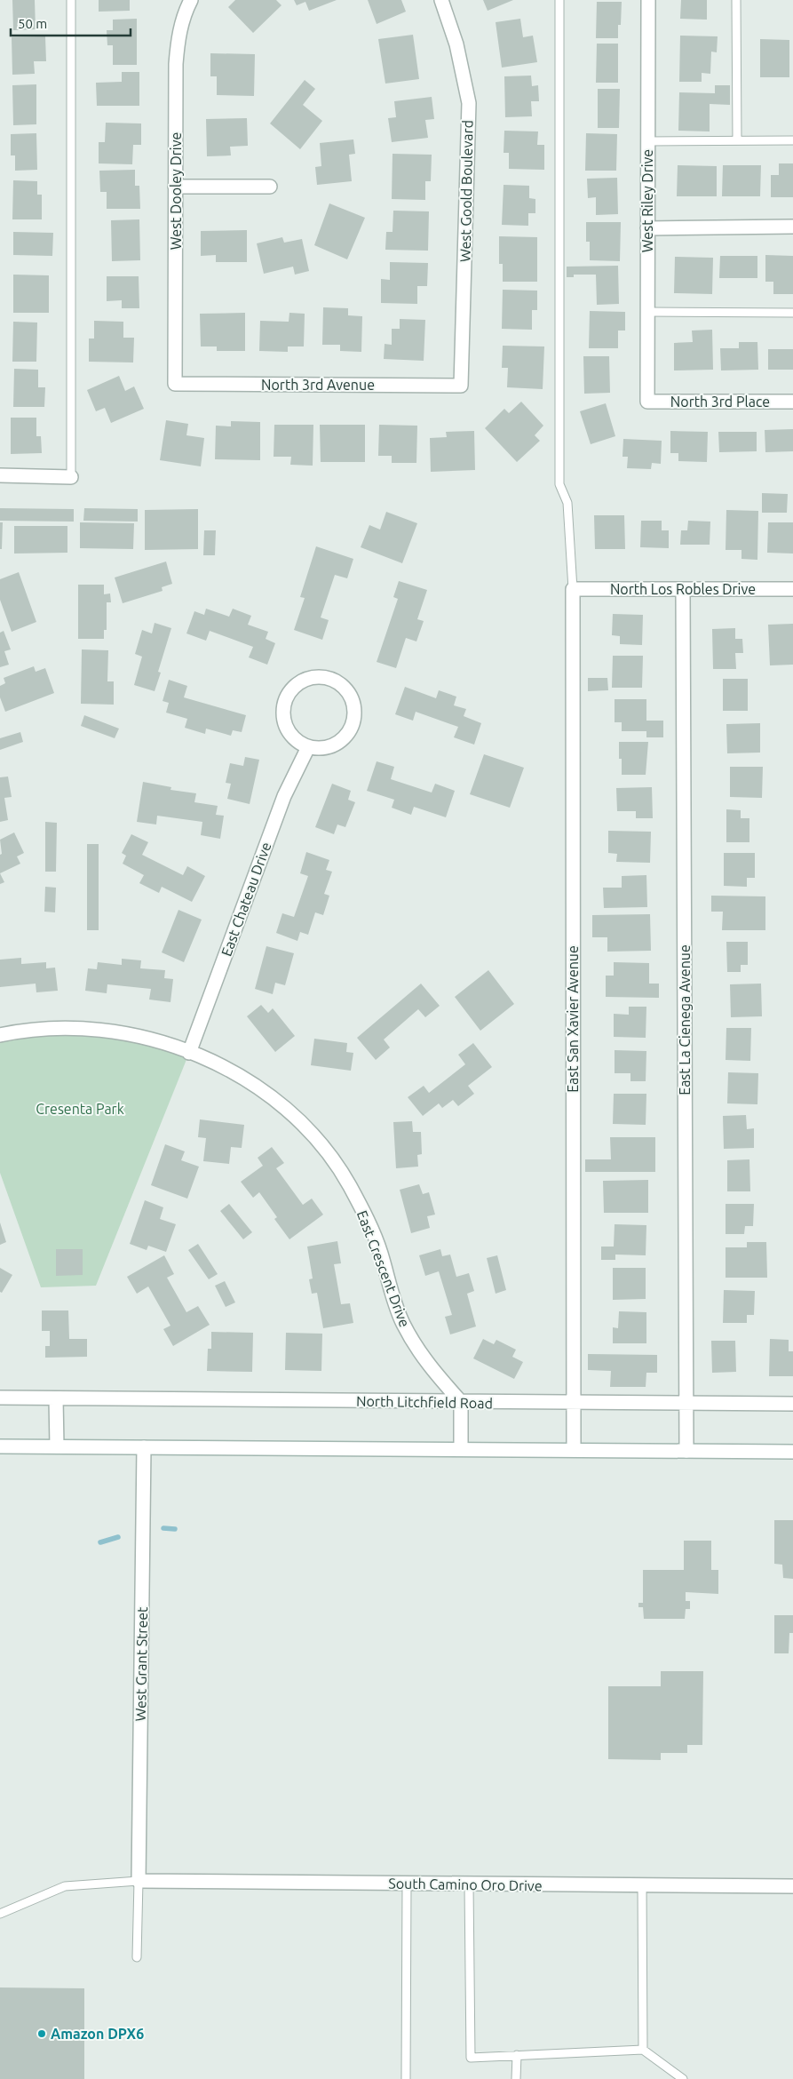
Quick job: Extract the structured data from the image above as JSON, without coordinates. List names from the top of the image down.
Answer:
{
  "streets": {
    "street": [
      "West Dooley Drive",
      "West Goold Boulevard",
      "West Riley Drive",
      "North 3rd Avenue",
      "North 3rd Place",
      "North Los Robles Drive",
      "East Chateau Drive",
      "East San Xavier Avenue",
      "East La Cienega Avenue",
      "East Crescent Drive",
      "North Litchfield Road",
      "West Grant Street",
      "South Camino Oro Drive"
    ]
  },
  "crossings": [
    ["West Dooley Drive", "North 3rd Avenue"],
    ["West Goold Boulevard", "North 3rd Avenue"],
    ["West Riley Drive", "North 3rd Place"],
    ["North Los Robles Drive", "East San Xavier Avenue"],
    ["North Los Robles Drive", "East La Cienega Avenue"],
    ["East Chateau Drive", "East Crescent Drive"],
    ["East San Xavier Avenue", "North Litchfield Road"],
    ["East La Cienega Avenue", "North Litchfield Road"],
    ["East Crescent Drive", "North Litchfield Road"],
    ["West Grant Street", "South Camino Oro Drive"]
  ],
  "parks": ["Cresenta Park"],
  "places": ["Amazon DPX6"],
  "scale_bar": "50 m"
}
